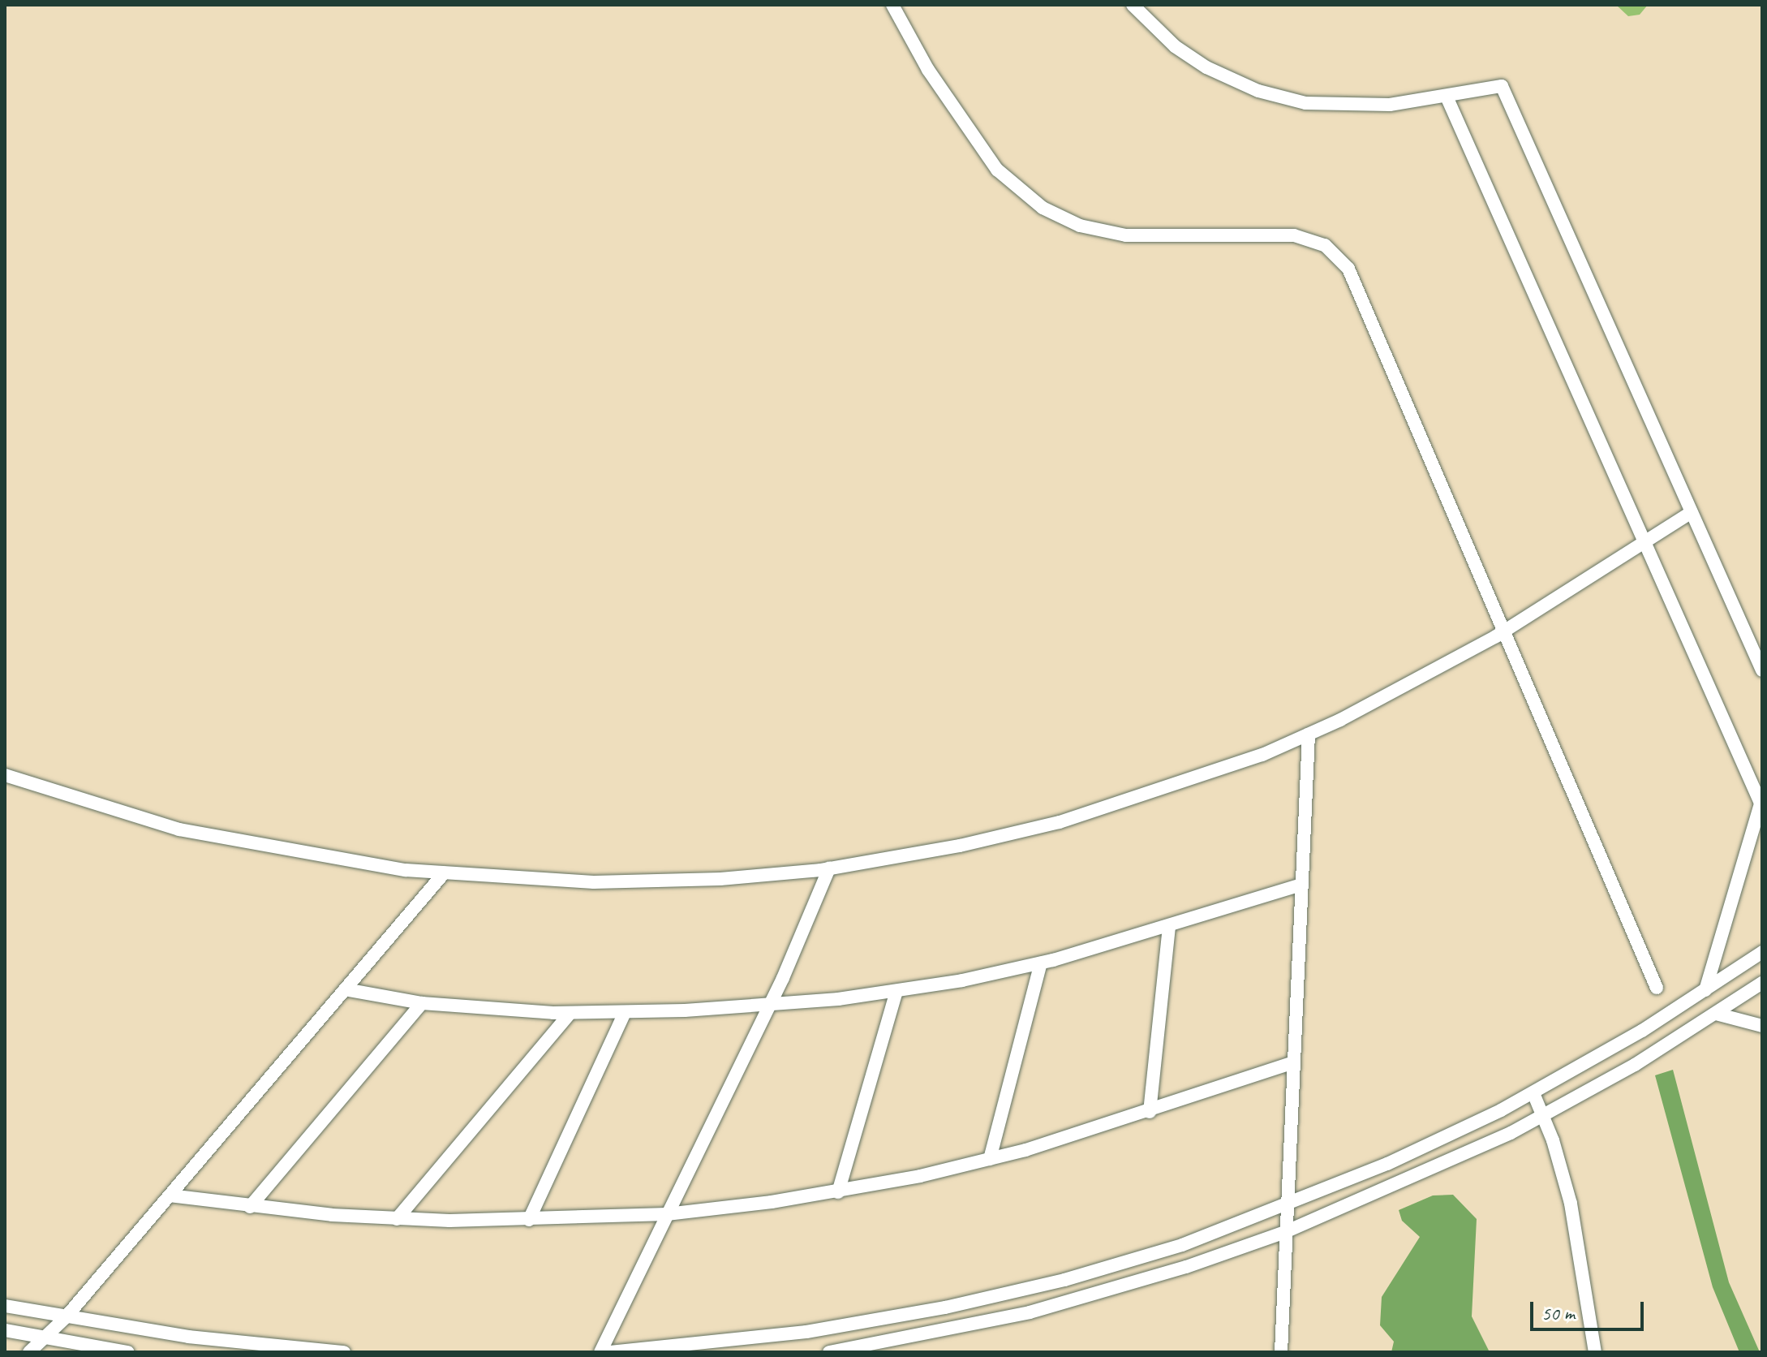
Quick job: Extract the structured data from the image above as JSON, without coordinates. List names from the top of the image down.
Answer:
{
  "scale_bar": "50 m"
}
